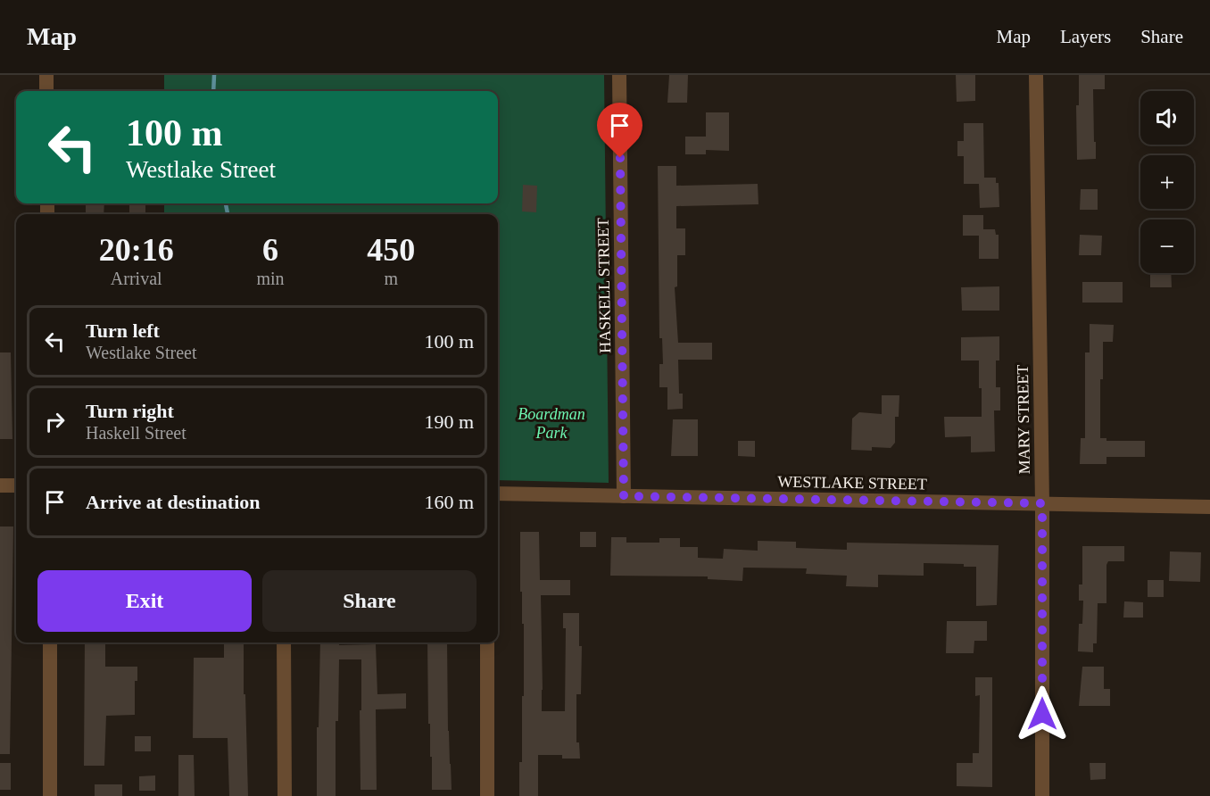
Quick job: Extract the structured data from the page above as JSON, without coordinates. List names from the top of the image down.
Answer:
{
  "streets": {
    "street": ["HASKELL STREET", "MARY STREET", "WESTLAKE STREET"]
  },
  "crossings": [
    ["HASKELL STREET", "WESTLAKE STREET"],
    ["MARY STREET", "WESTLAKE STREET"]
  ],
  "parks": ["Boardman Park"],
  "page": {
    "header": "Map",
    "nav": ["Map", "Layers", "Share"],
    "map_buttons": ["+", "−"],
    "turn": ["100 m", "Westlake Street"],
    "eta": [
      "20:16",
      "Arrival",
      "6",
      "min",
      "450",
      "m"
    ],
    "list": [
      {
        "name": "Turn left",
        "note": "Westlake Street",
        "value": "100 m"
      },
      {
        "name": "Turn right",
        "note": "Haskell Street",
        "value": "190 m"
      },
      {
        "name": "Arrive at destination",
        "value": "160 m"
      }
    ],
    "buttons": ["Exit", "Share"]
  }
}
